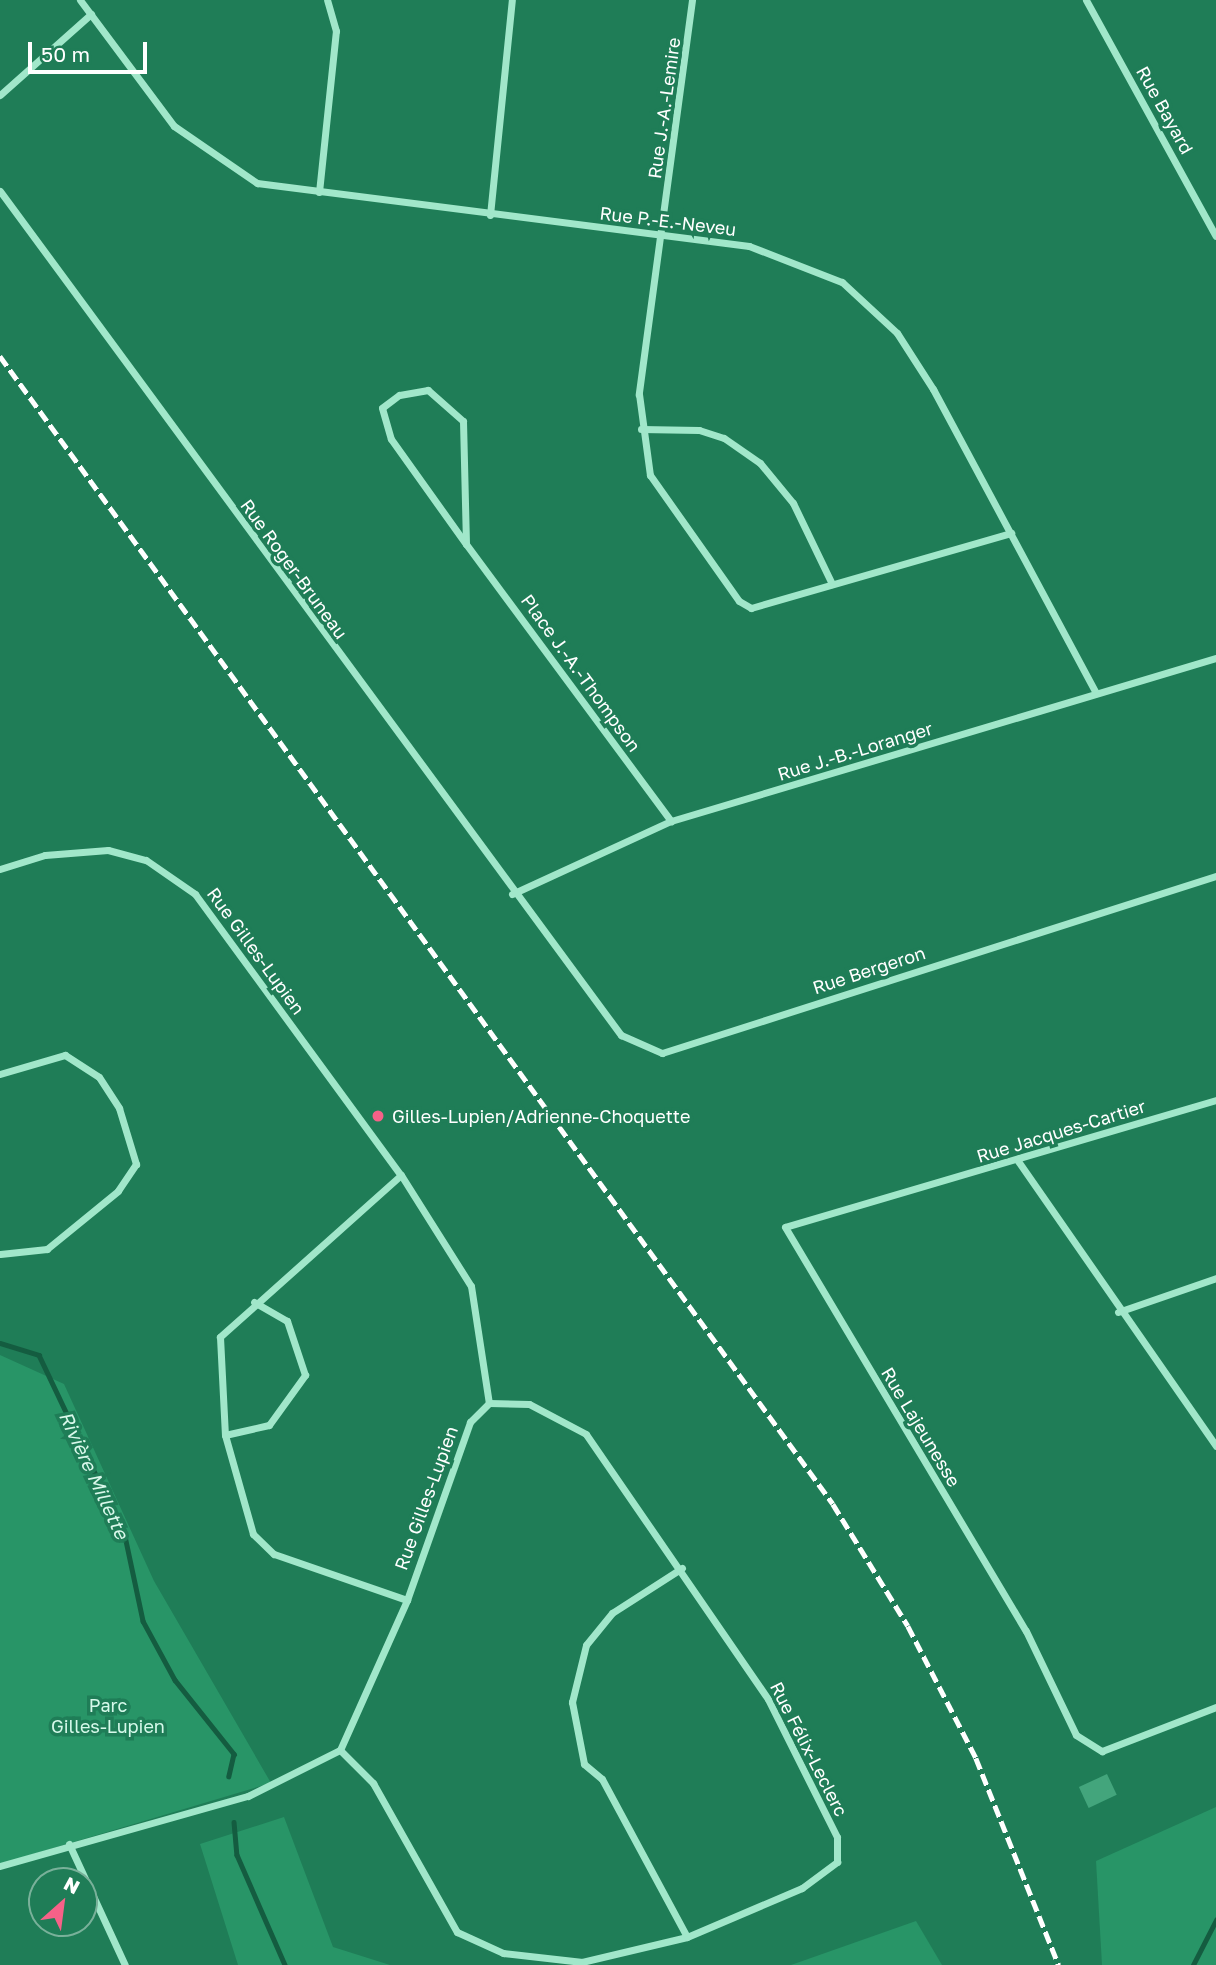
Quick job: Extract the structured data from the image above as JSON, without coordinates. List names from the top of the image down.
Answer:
{
  "streets": {
    "street": [
      "Rue J.-A.-Lemire",
      "Rue Bayard",
      "Rue P.-E.-Neveu",
      "Rue Roger-Bruneau",
      "Place J.-A.-Thompson",
      "Rue J.-B.-Loranger",
      "Rue Gilles-Lupien",
      "Rue Bergeron",
      "Rue Jacques-Cartier",
      "Rue Lajeunesse",
      "Rue Félix-Leclerc"
    ]
  },
  "crossings": [
    ["Rue J.-A.-Lemire", "Rue P.-E.-Neveu"],
    ["Rue P.-E.-Neveu", "Rue J.-B.-Loranger"],
    ["Rue Roger-Bruneau", "Rue J.-B.-Loranger"],
    ["Rue Roger-Bruneau", "Rue Bergeron"],
    ["Place J.-A.-Thompson", "Rue J.-B.-Loranger"],
    ["Rue Gilles-Lupien", "Rue Félix-Leclerc"],
    ["Rue Jacques-Cartier", "Rue Lajeunesse"]
  ],
  "water": ["Rivière Millette"],
  "parks": ["Parc Gilles-Lupien"],
  "places": ["Gilles-Lupien/Adrienne-Choquette"],
  "scale_bar": "50 m",
  "north": "top right"
}
